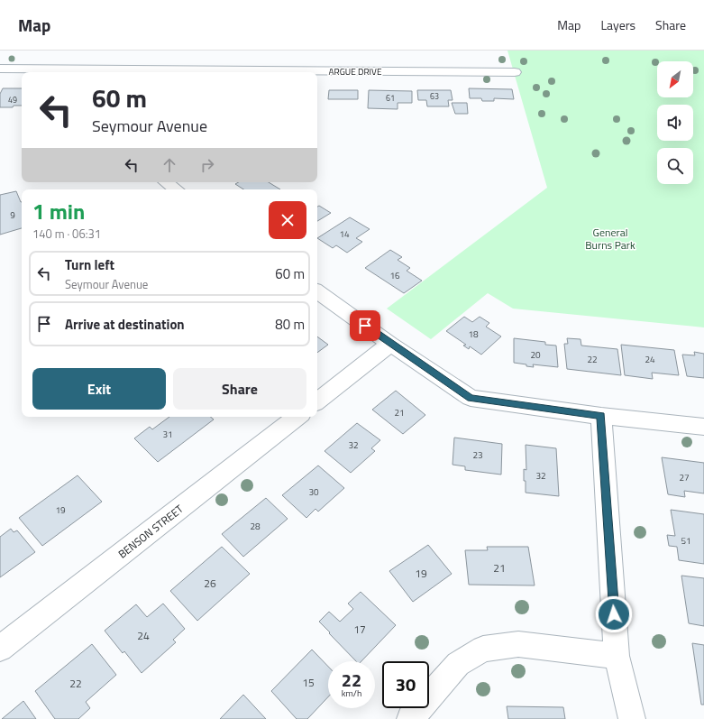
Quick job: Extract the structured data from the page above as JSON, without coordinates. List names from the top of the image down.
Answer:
{
  "streets": {
    "street": ["ARGUE DRIVE", "BENSON STREET"]
  },
  "parks": ["General Burns Park"],
  "house_numbers": [
    "63",
    "61",
    "49",
    "9",
    "14",
    "16",
    "18",
    "20",
    "22",
    "24",
    "21",
    "31",
    "32",
    "23",
    "32",
    "27",
    "30",
    "19",
    "28",
    "51",
    "21",
    "19",
    "26",
    "17",
    "24",
    "15",
    "22"
  ],
  "north": "bottom left",
  "page": {
    "header": "Map",
    "nav": ["Map", "Layers", "Share"],
    "turn": ["60 m", "Seymour Avenue"],
    "heading": ["1 min", "140 m · 06:31"],
    "list": [
      {
        "name": "Turn left",
        "note": "Seymour Avenue",
        "value": "60 m"
      },
      {
        "name": "Arrive at destination",
        "value": "80 m"
      }
    ],
    "buttons": ["Exit", "Share"],
    "speed": "22 km/h",
    "limit": "30"
  }
}
